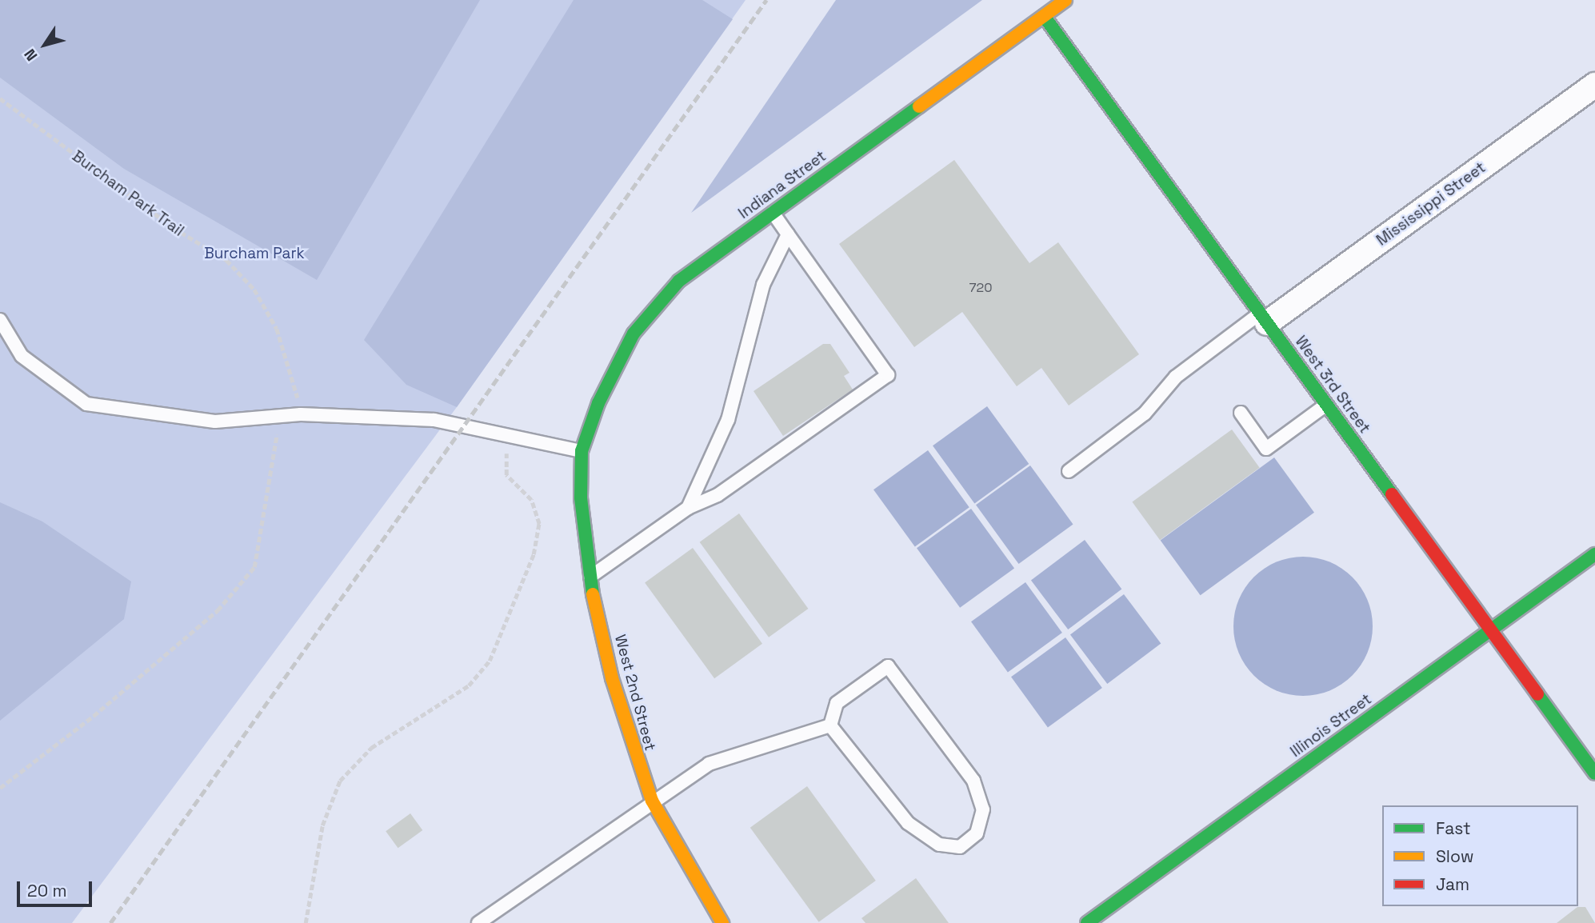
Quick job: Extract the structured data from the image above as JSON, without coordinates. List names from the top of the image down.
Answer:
{
  "streets": {
    "street": [
      "Indiana Street",
      "Mississippi Street",
      "West 3rd Street",
      "West 2nd Street",
      "Illinois Street"
    ],
    "path": ["Burcham Park Trail"]
  },
  "crossings": [
    ["Indiana Street", "West 3rd Street"],
    ["Indiana Street", "West 2nd Street"],
    ["Mississippi Street", "West 3rd Street"],
    ["West 3rd Street", "Illinois Street"]
  ],
  "parks": ["Burcham Park"],
  "house_numbers": ["720"],
  "legend": ["Fast", "Slow", "Jam"],
  "scale_bar": "20 m",
  "north": "bottom left"
}
